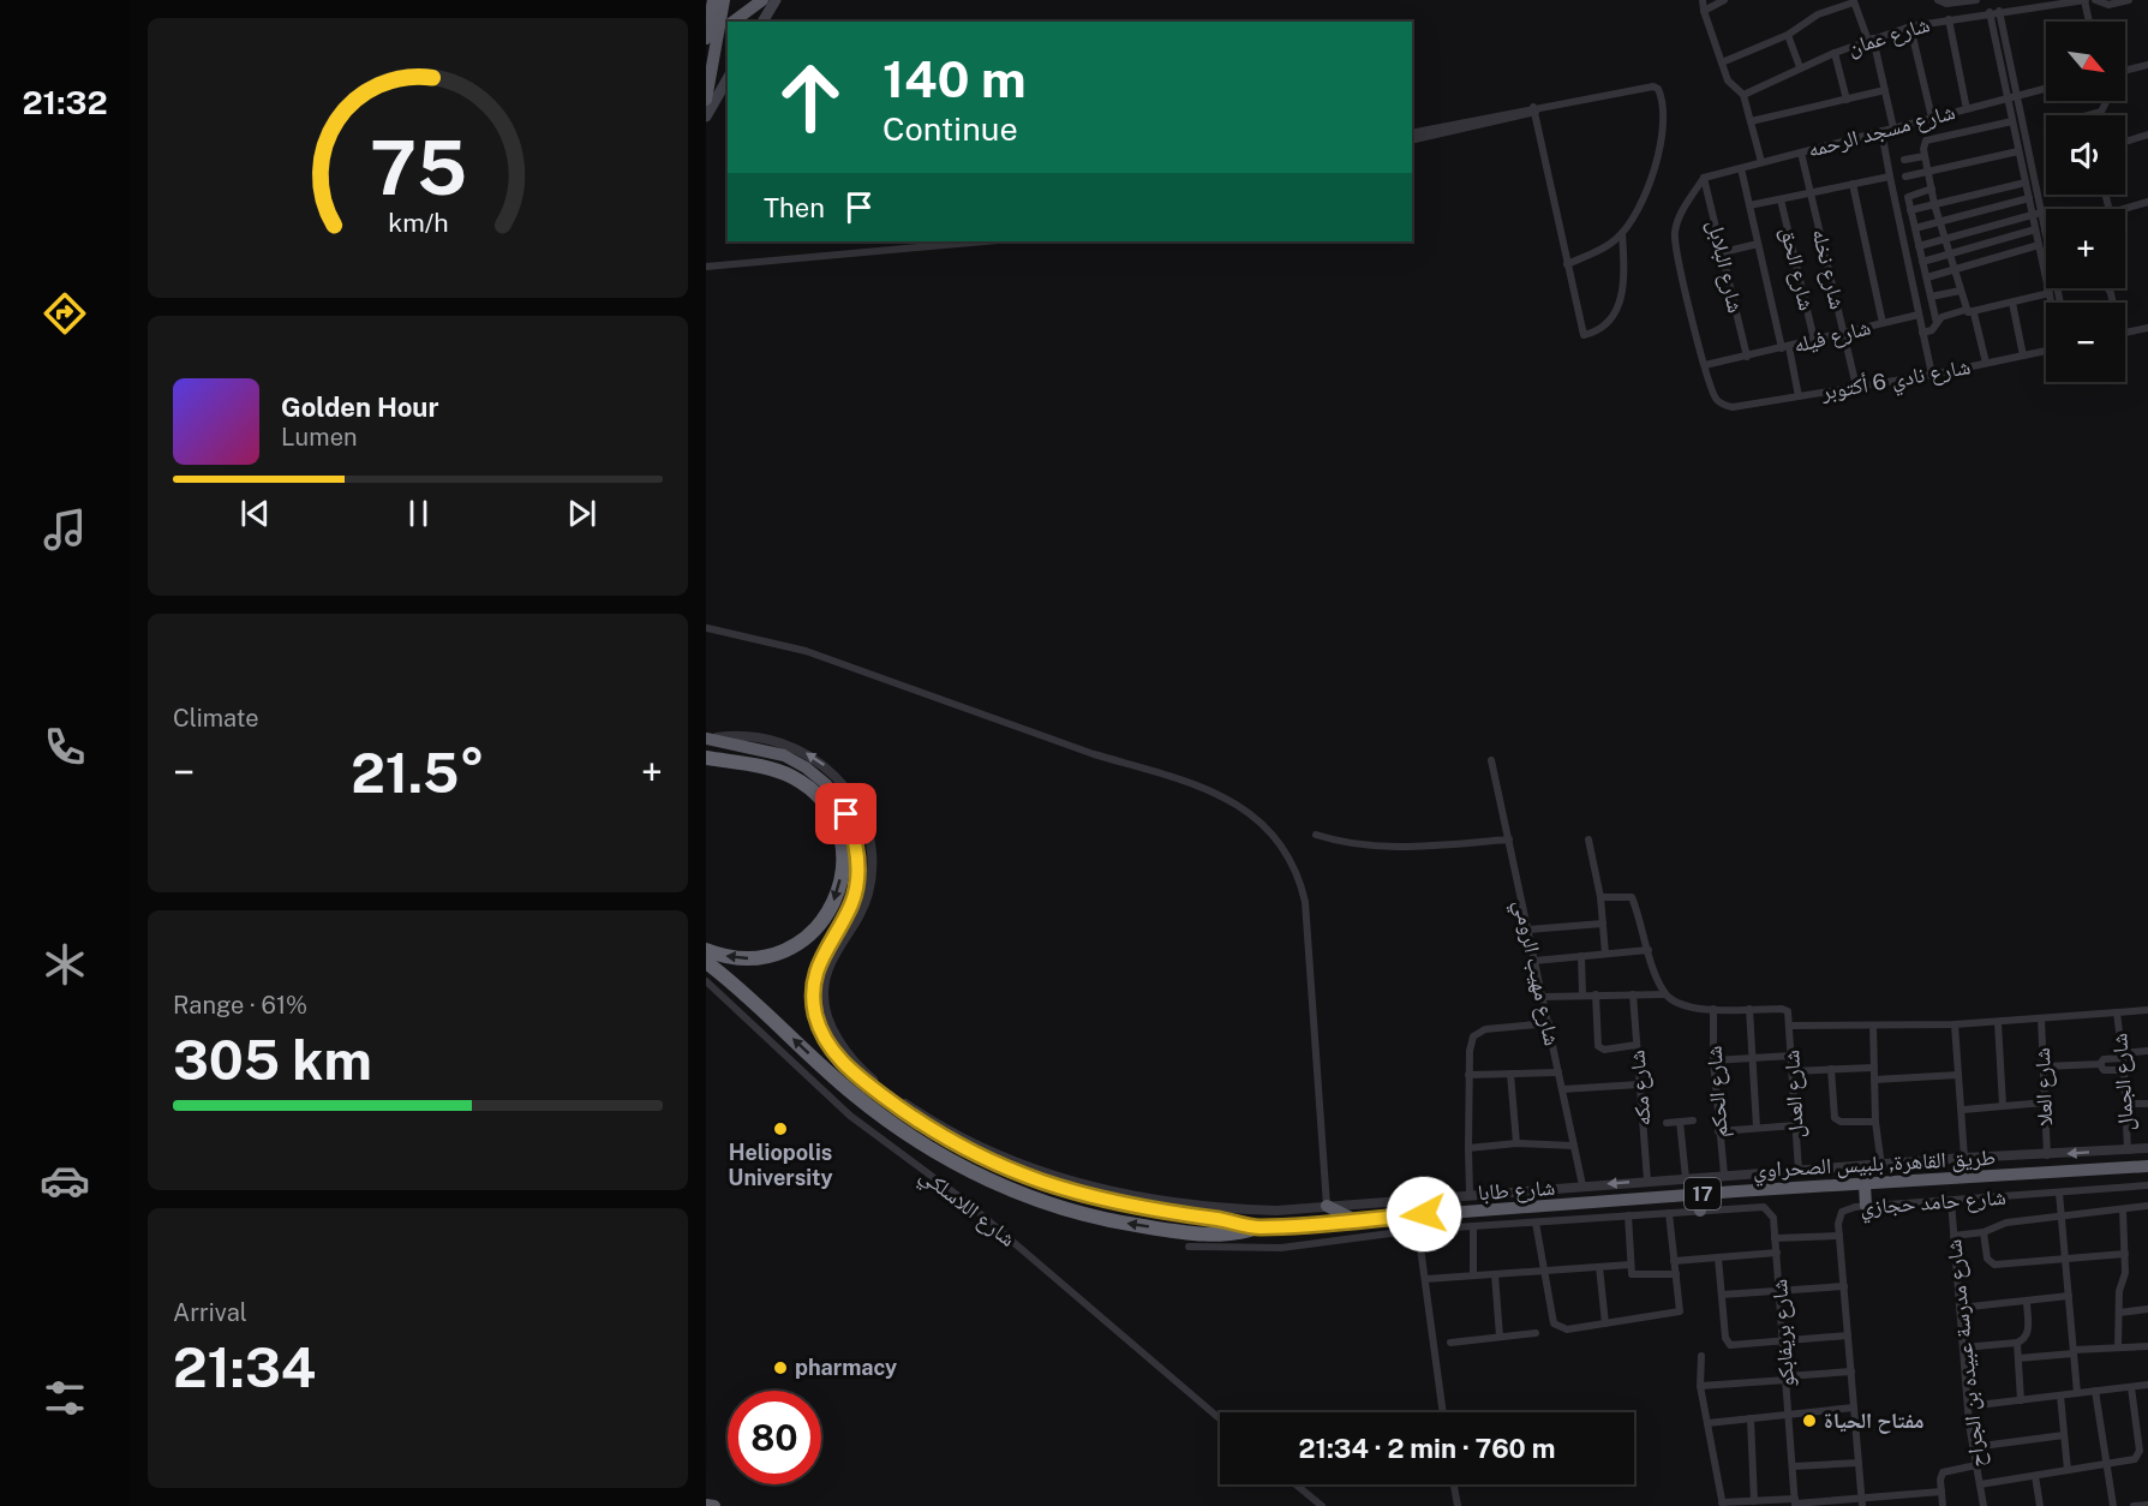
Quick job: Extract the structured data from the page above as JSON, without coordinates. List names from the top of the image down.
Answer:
{
  "streets": {
    "highway": ["طريق القاهرة, بلبيس الصحراوي", "17"],
    "street": [
      "شارع عمان",
      "شارع مسجد الرحمه",
      "شارع البلابل",
      "شارع الحق",
      "شارع نخله",
      "شارع فيله",
      "شارع نادي 6 أكتوبر",
      "شارع مهيب الرومي",
      "شارع الجمال",
      "شارع العلا",
      "شارع مكه",
      "شارع الحكم",
      "شارع العدل",
      "شارع طابا",
      "شارع حامد حجازي",
      "شارع اللاسلكي",
      "شارع بريفابكو",
      "شارع مدرسة عبيده بن الجراح"
    ]
  },
  "crossings": [
    ["شارع مسجد الرحمه", "شارع البلابل"],
    ["شارع مسجد الرحمه", "شارع نخله"],
    ["شارع البلابل", "شارع فيله"],
    ["شارع الحق", "شارع فيله"],
    ["شارع نخله", "شارع فيله"],
    ["شارع نخله", "شارع نادي 6 أكتوبر"],
    ["شارع فيله", "شارع نادي 6 أكتوبر"],
    ["شارع مهيب الرومي", "شارع طابا"],
    ["شارع الجمال", "شارع طابا"],
    ["شارع العلا", "شارع طابا"],
    ["شارع مكه", "شارع طابا"],
    ["شارع الحكم", "شارع طابا"],
    ["شارع العدل", "شارع طابا"],
    ["طريق القاهرة, بلبيس الصحراوي", "شارع طابا"],
    ["شارع حامد حجازي", "شارع مدرسة عبيده بن الجراح"]
  ],
  "places": ["Heliopolis University", "pharmacy", "مفتاح الحياة"],
  "north": "bottom right",
  "page": {
    "tabs": "21:32",
    "map_buttons": ["+", "−"],
    "turn": ["140 m", "Continue"],
    "then": "Then",
    "song": ["Golden Hour", "Lumen"],
    "tile": [
      "Climate",
      ["Range · 61%", "305 km"],
      ["Arrival", "21:34"]
    ],
    "heat": ["−", "21.5°", "+"],
    "limit": "80",
    "trip": "21:34 · 2 min · 760 m",
    "gauge": ["75", "km/h"]
  }
}
